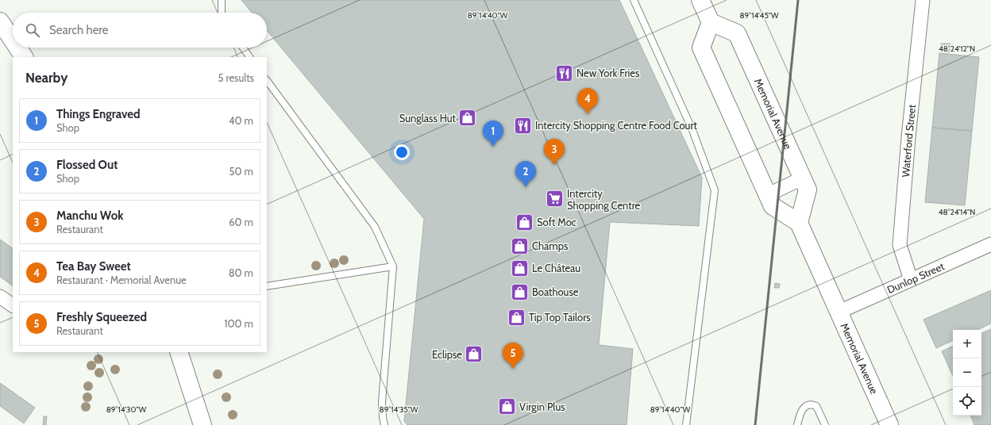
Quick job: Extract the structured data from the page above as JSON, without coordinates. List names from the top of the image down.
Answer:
{
  "streets": {
    "main road": ["Memorial Avenue"],
    "street": ["Waterford Street", "Dunlop Street"]
  },
  "crossings": [
    ["Memorial Avenue", "Dunlop Street"],
    ["Waterford Street", "Dunlop Street"]
  ],
  "places": {
    "restaurant": ["New York Fries", "Intercity Shopping Centre Food Court"],
    "shop": [
      "Sunglass Hut",
      "Soft Moc",
      "Champs",
      "Le Château",
      "Boathouse",
      "Tip Top Tailors",
      "Eclipse",
      "Virgin Plus"
    ],
    "supermarket": ["Intercity Shopping Centre"]
  },
  "page": {
    "search": "Search here",
    "heading": ["Nearby", "5 results"],
    "pins": [
      "4",
      "1",
      "3",
      "2",
      "5"
    ],
    "list": [
      {
        "mark": "1",
        "name": "Things Engraved",
        "note": "Shop",
        "value": "40 m"
      },
      {
        "mark": "2",
        "name": "Flossed Out",
        "note": "Shop",
        "value": "50 m"
      },
      {
        "mark": "3",
        "name": "Manchu Wok",
        "note": "Restaurant",
        "value": "60 m"
      },
      {
        "mark": "4",
        "name": "Tea Bay Sweet",
        "note": "Restaurant · Memorial Avenue",
        "value": "80 m"
      },
      {
        "mark": "5",
        "name": "Freshly Squeezed",
        "note": "Restaurant",
        "value": "100 m"
      }
    ],
    "map_buttons": ["+", "−"]
  },
  "coordinates": [
    "89°14'40\"W",
    "89°14'45\"W",
    "48°24'12\"N",
    "48°24'14\"N",
    "89°14'30\"W",
    "89°14'35\"W"
  ]
}
